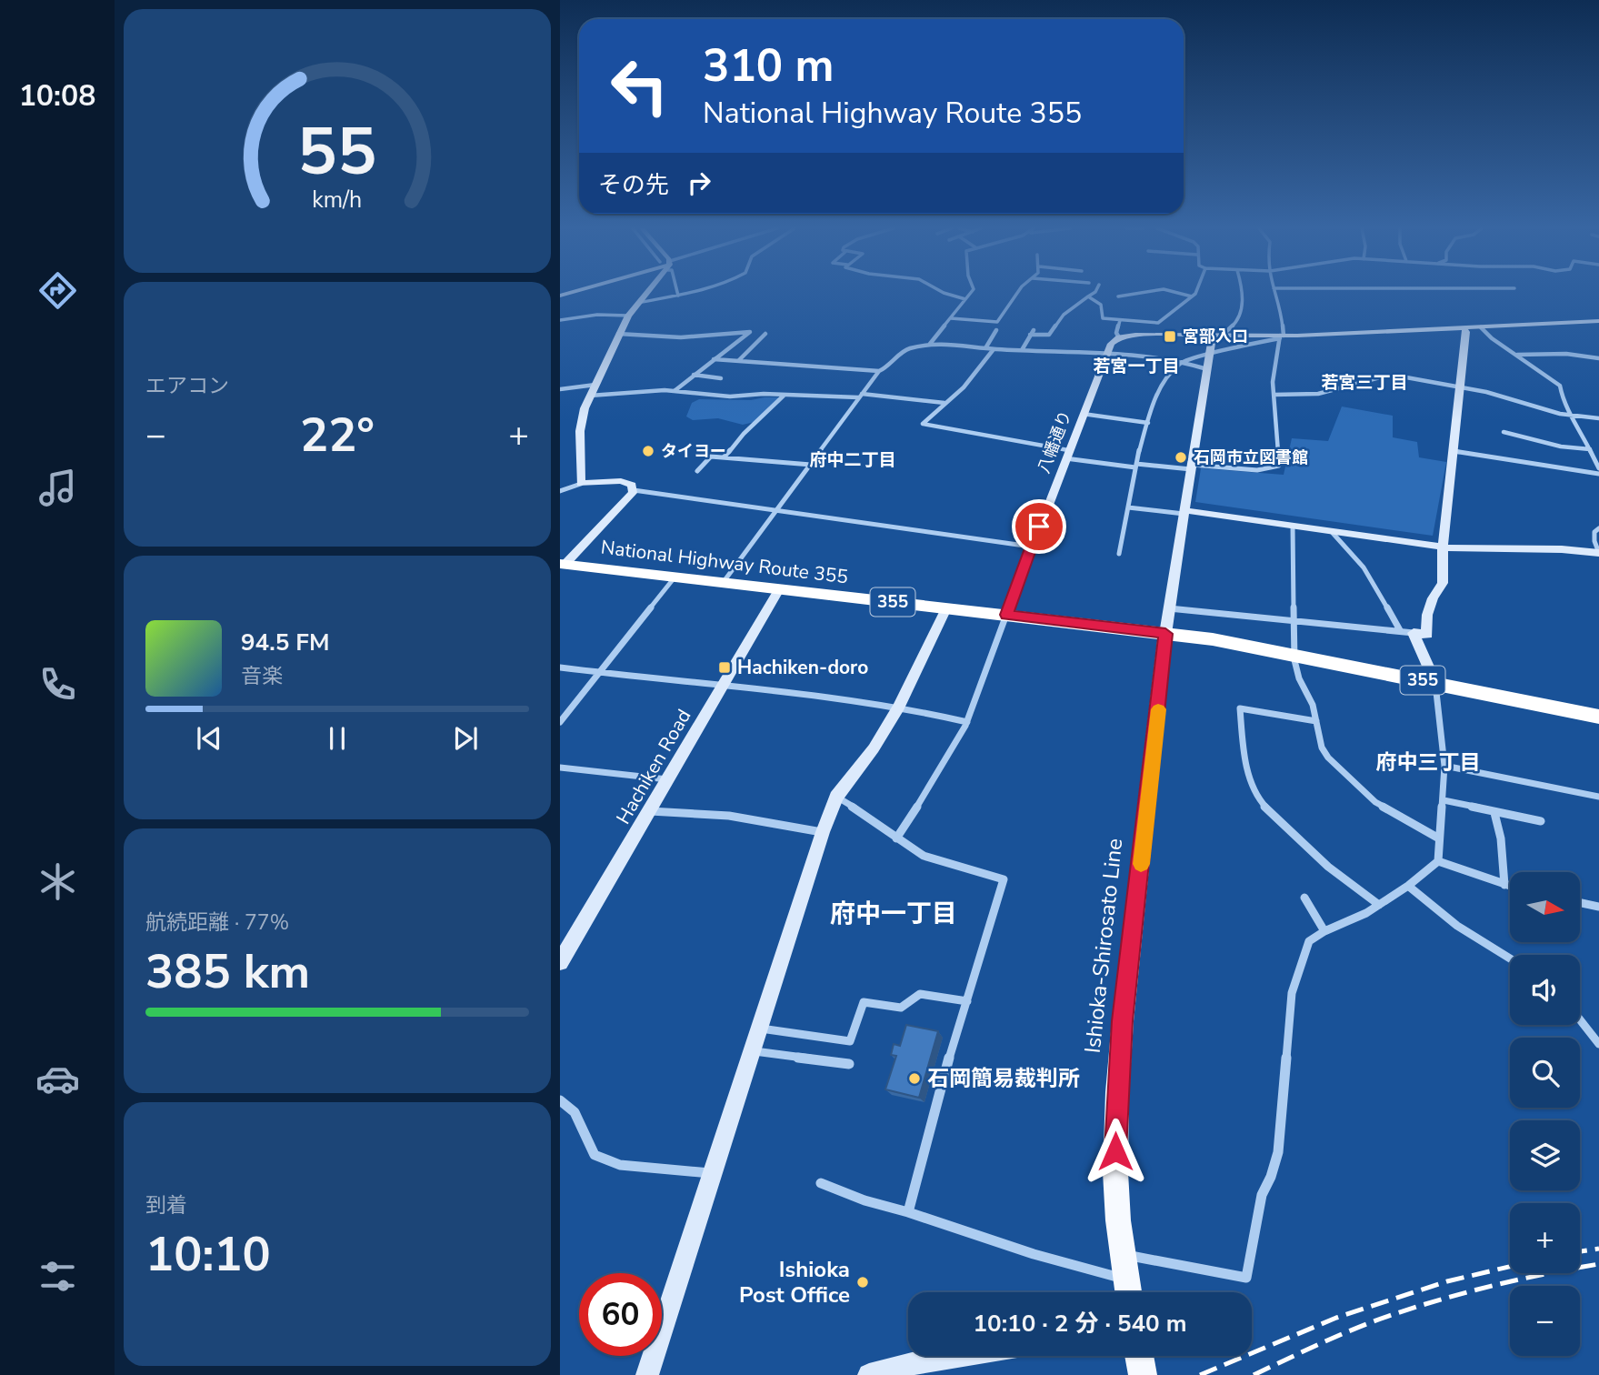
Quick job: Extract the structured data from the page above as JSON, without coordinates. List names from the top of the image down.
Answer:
{
  "streets": {
    "highway": ["National Highway Route 355", "355"],
    "main road": ["Ishioka-Shirosato Line"],
    "street": ["八幡通り", "Hachiken Road"]
  },
  "crossings": [
    ["八幡通り", "National Highway Route 355"],
    ["National Highway Route 355", "Hachiken Road"],
    ["National Highway Route 355", "Ishioka-Shirosato Line"]
  ],
  "districts": [
    "若宮一丁目",
    "若宮三丁目",
    "府中二丁目",
    "府中三丁目",
    "府中一丁目"
  ],
  "places": {
    "transit": ["宮部入口", "Hachiken-doro"],
    "other": [
      "タイヨー",
      "石岡市立図書館",
      "石岡簡易裁判所",
      "Ishioka Post Office"
    ]
  },
  "north": "right",
  "page": {
    "tabs": "10:08",
    "turn": ["310 m", "National Highway Route 355"],
    "then": "その先",
    "tile": [
      "エアコン",
      ["航続距離 · 77%", "385 km"],
      ["到着", "10:10"]
    ],
    "heat": ["−", "22°", "+"],
    "song": ["94.5 FM", "音楽"],
    "map_buttons": ["+", "−"],
    "limit": "60",
    "trip": "10:10 · 2 分 · 540 m",
    "gauge": ["55", "km/h"]
  }
}
